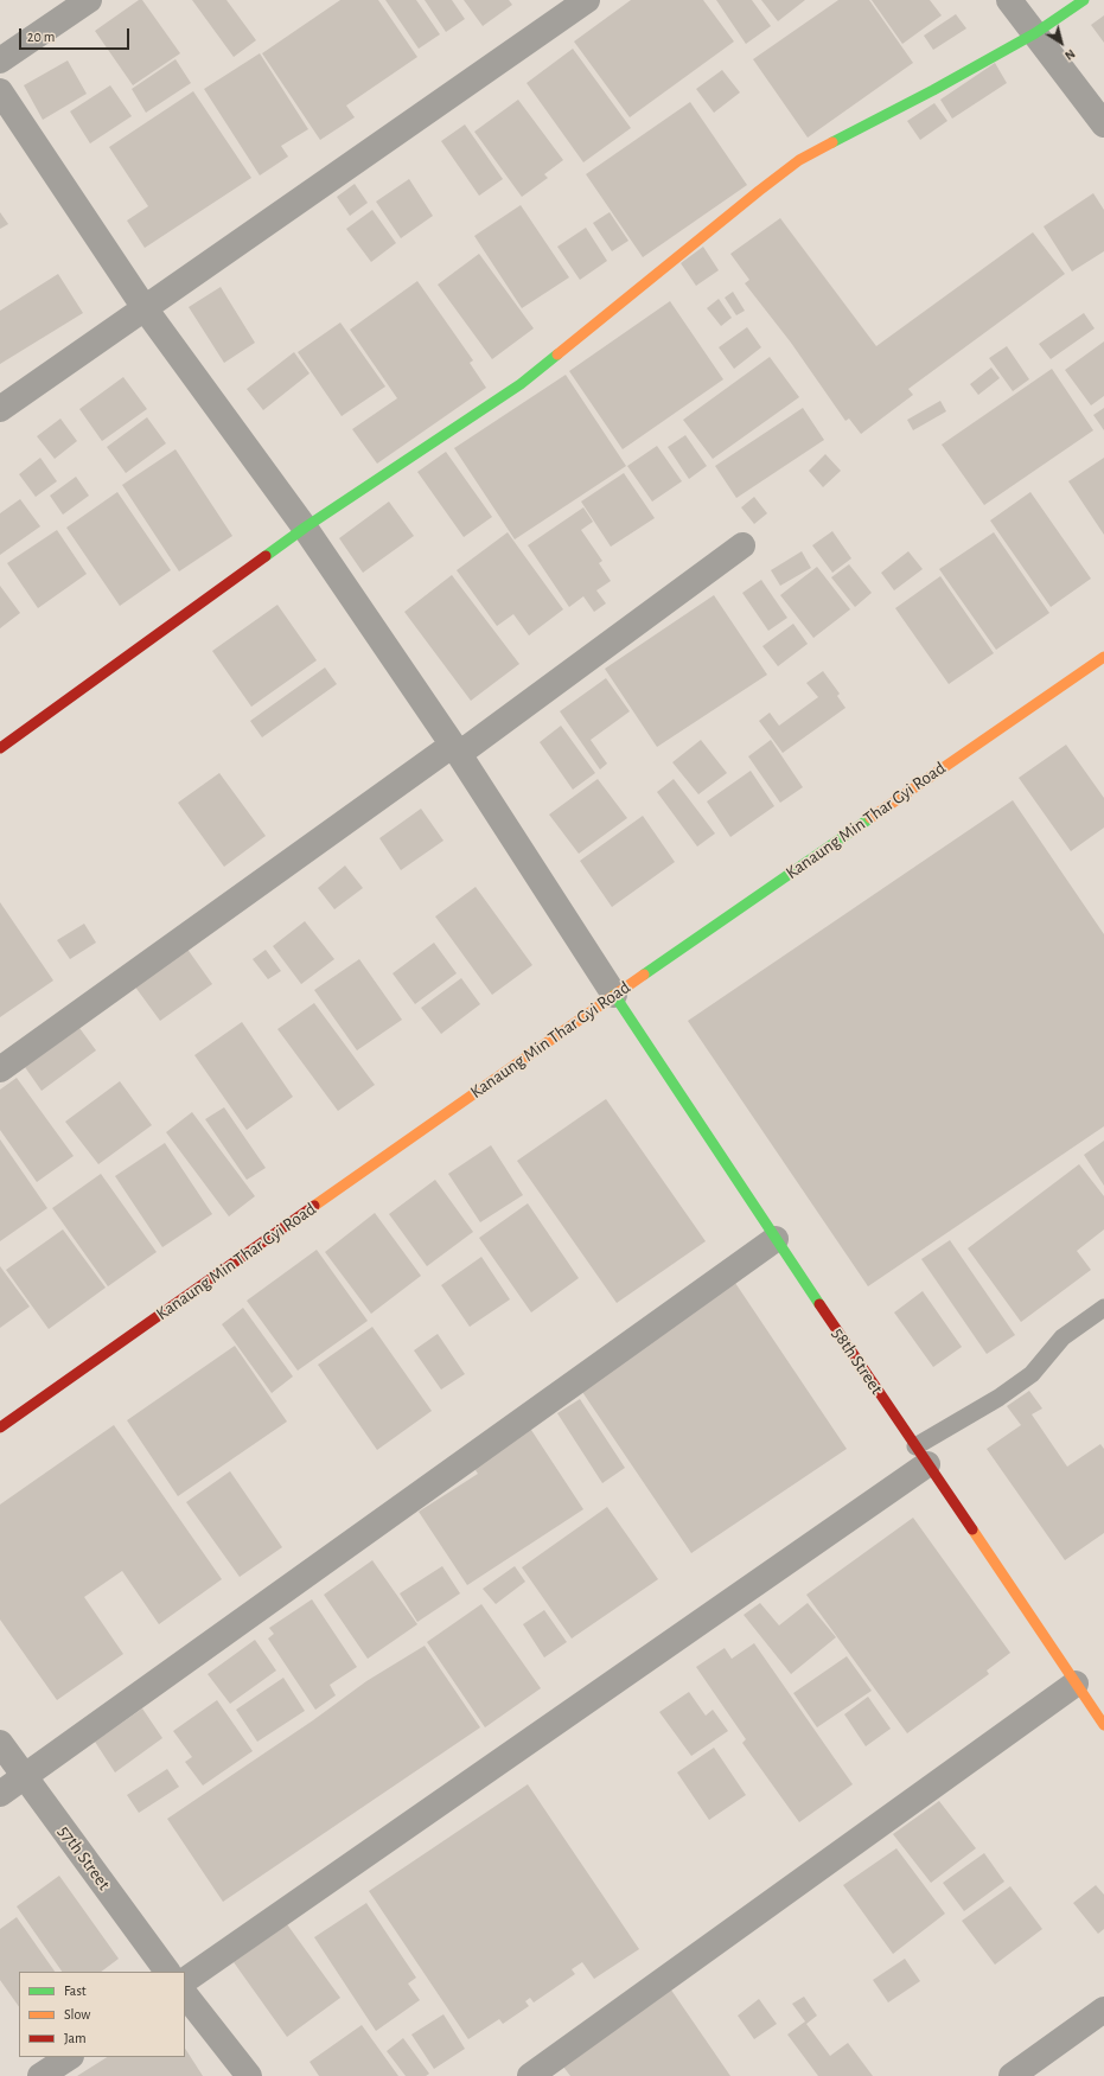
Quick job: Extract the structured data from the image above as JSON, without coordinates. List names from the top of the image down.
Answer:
{
  "streets": {
    "street": ["Kanaung Min Thar Gyi Road", "58th Street", "57th Street"]
  },
  "crossings": [
    ["Kanaung Min Thar Gyi Road", "58th Street"]
  ],
  "legend": ["Fast", "Slow", "Jam"],
  "scale_bar": "20 m",
  "north": "bottom right"
}
